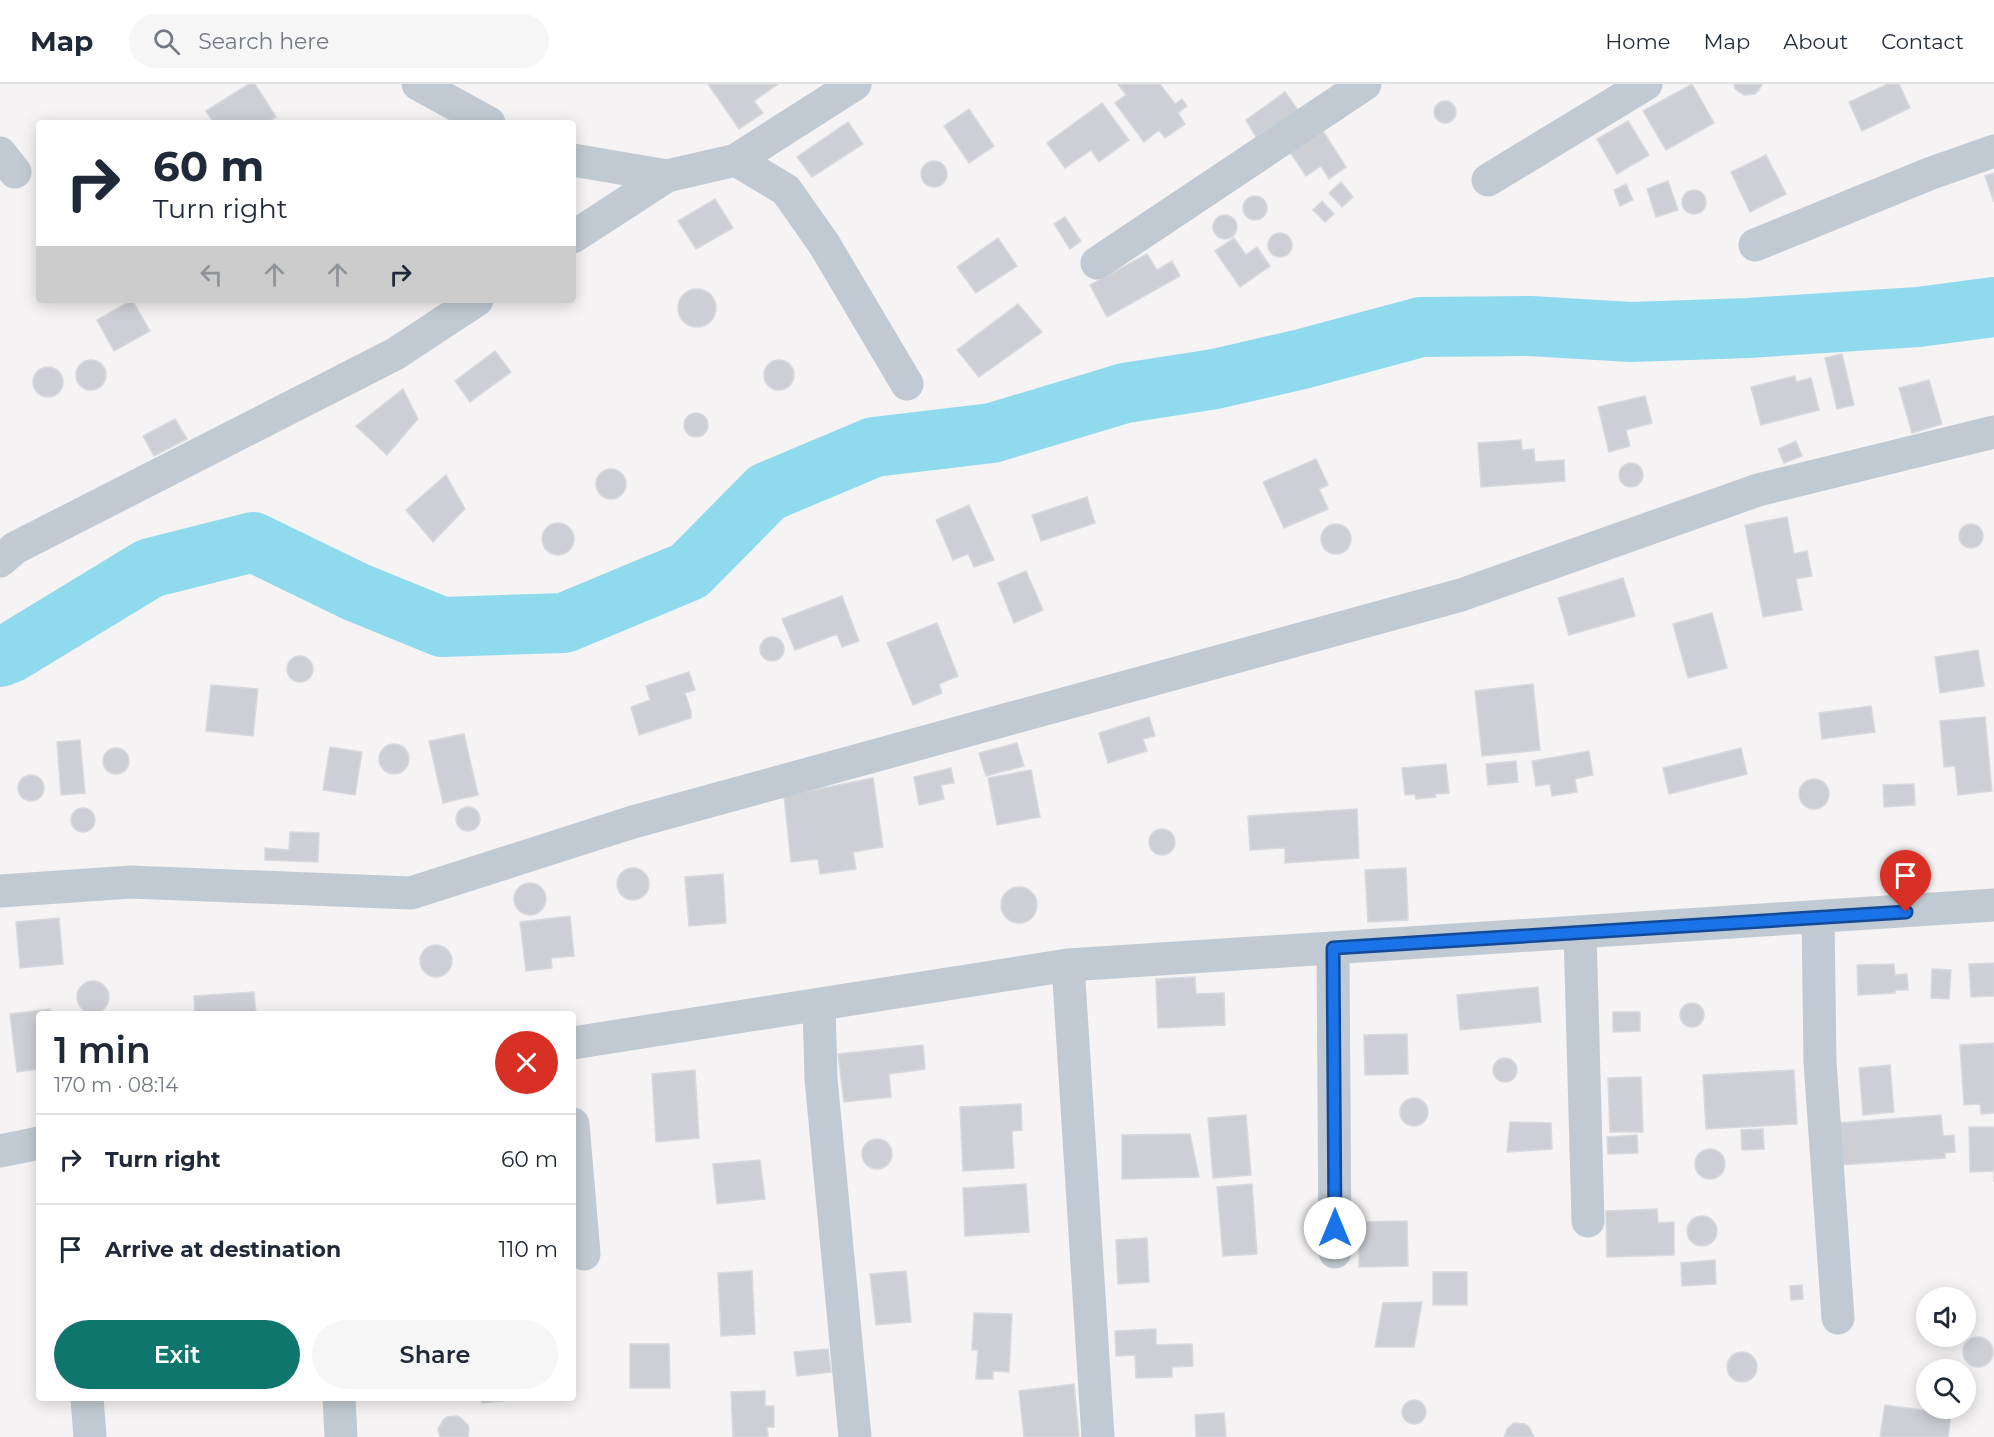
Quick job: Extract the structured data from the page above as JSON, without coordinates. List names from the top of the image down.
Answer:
{
  "page": {
    "header": "Map",
    "search": "Search here",
    "nav": [
      "Home",
      "Map",
      "About",
      "Contact"
    ],
    "turn": ["60 m", "Turn right"],
    "heading": ["1 min", "170 m · 08:14"],
    "list": [
      {
        "name": "Turn right",
        "value": "60 m"
      },
      {
        "name": "Arrive at destination",
        "value": "110 m"
      }
    ],
    "buttons": ["Exit", "Share"]
  }
}
